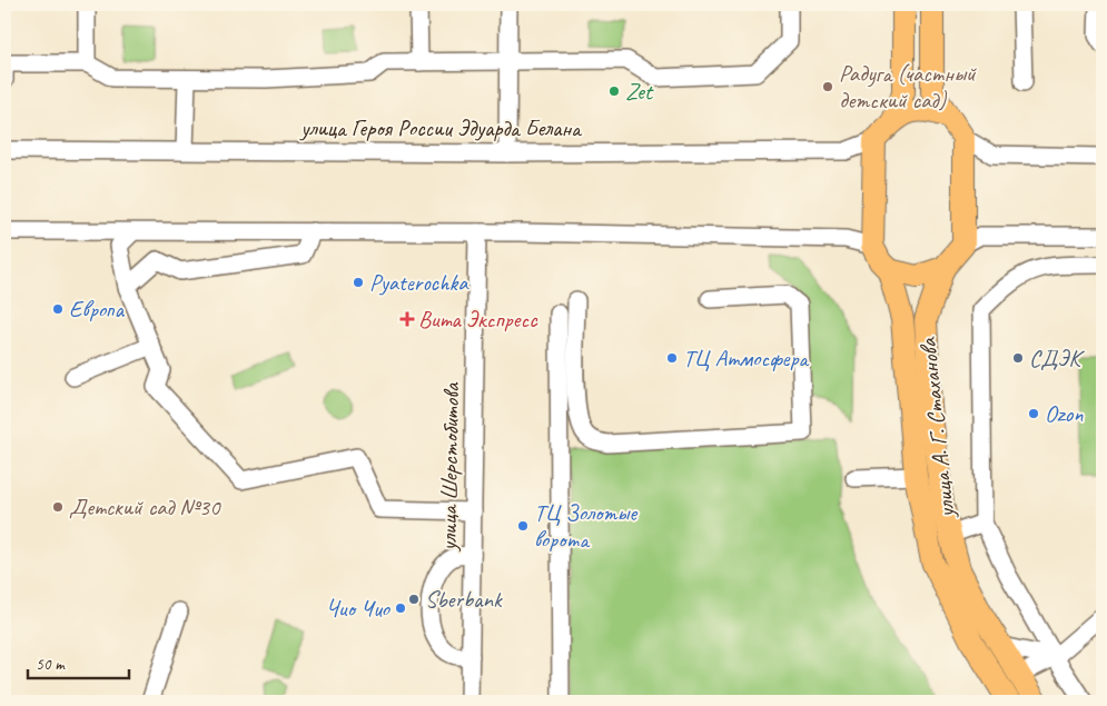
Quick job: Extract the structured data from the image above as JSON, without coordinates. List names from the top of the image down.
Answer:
{
  "streets": {
    "main road": ["улица А. Г. Стаханова"],
    "street": ["улица Героя России Эдуарда Белана", "улица Шерстобитова"]
  },
  "places": {
    "other": [
      "Радуга (частный детский сад)",
      "Zet",
      "Pyaterochka",
      "Европа",
      "ТЦ Атмосфера",
      "СДЭК",
      "Ozon",
      "Детский сад №30",
      "ТЦ Золотые ворота",
      "Sberbank",
      "Чио Чио"
    ],
    "health": ["Вита Экспресс"]
  },
  "scale_bar": "50 m"
}
